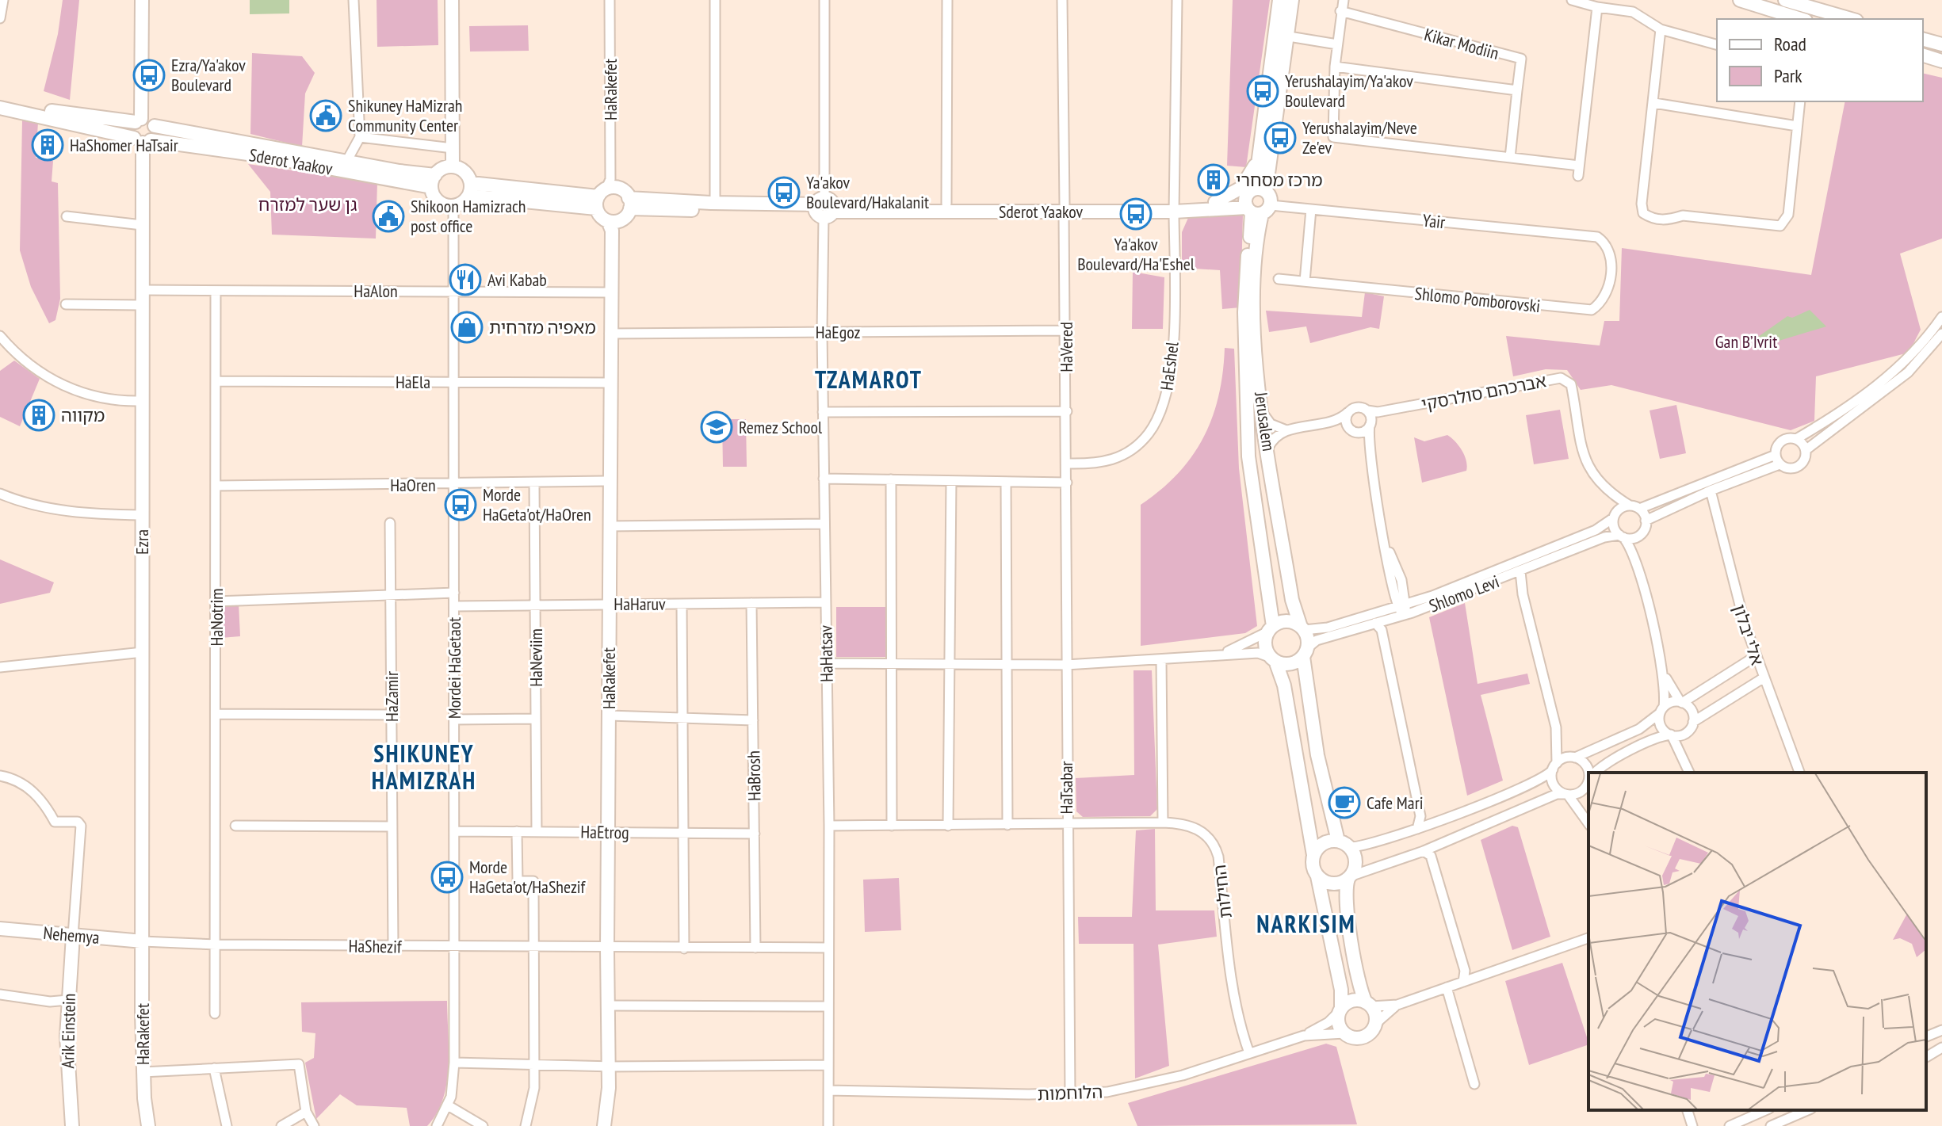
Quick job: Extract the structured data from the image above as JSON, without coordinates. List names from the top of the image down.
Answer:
{
  "streets": {
    "street": [
      "Kikar Modiin",
      "HaRakefet",
      "Sderot Yaakov",
      "Yair",
      "HaAlon",
      "Shlomo Pomborovski",
      "HaEgoz",
      "HaVered",
      "HaEshel",
      "HaEla",
      "אברכהם סולרסקי",
      "Jerusalem",
      "HaOren",
      "Ezra",
      "Shlomo Levi",
      "HaHaruv",
      "HaNotrim",
      "אלי יבלון",
      "HaHatsav",
      "HaNeviim",
      "Mordei HaGetaot",
      "HaZamir",
      "HaBrosh",
      "HaTsabar",
      "HaEtrog",
      "החילות",
      "Nehemya",
      "HaShezif",
      "Arik Einstein",
      "הלוחמות"
    ]
  },
  "crossings": [
    ["HaRakefet", "HaAlon"],
    ["HaRakefet", "HaEgoz"],
    ["HaRakefet", "HaEla"],
    ["HaRakefet", "HaOren"],
    ["HaRakefet", "Ezra"],
    ["HaRakefet", "HaHaruv"],
    ["HaRakefet", "HaEtrog"],
    ["HaRakefet", "Nehemya"],
    ["HaRakefet", "HaShezif"],
    ["Sderot Yaakov", "Yair"],
    ["Sderot Yaakov", "HaVered"],
    ["Sderot Yaakov", "HaEshel"],
    ["Sderot Yaakov", "Jerusalem"],
    ["Sderot Yaakov", "Ezra"],
    ["Sderot Yaakov", "HaHatsav"],
    ["Sderot Yaakov", "Mordei HaGetaot"],
    ["Yair", "Shlomo Pomborovski"],
    ["Yair", "Jerusalem"],
    ["HaAlon", "Ezra"],
    ["HaAlon", "HaNotrim"],
    ["HaAlon", "Mordei HaGetaot"],
    ["HaEgoz", "HaVered"],
    ["HaEgoz", "HaHatsav"],
    ["HaVered", "HaEshel"],
    ["HaVered", "HaTsabar"],
    ["HaEla", "HaNotrim"],
    ["HaEla", "Mordei HaGetaot"],
    ["אברכהם סולרסקי", "Shlomo Levi"],
    ["Jerusalem", "Shlomo Levi"],
    ["HaOren", "HaNotrim"],
    ["HaOren", "HaNeviim"],
    ["HaOren", "Mordei HaGetaot"],
    ["Ezra", "Nehemya"],
    ["Ezra", "HaShezif"],
    ["HaHaruv", "HaHatsav"],
    ["HaHaruv", "HaNeviim"],
    ["HaHaruv", "Mordei HaGetaot"],
    ["HaHaruv", "HaBrosh"],
    ["HaNotrim", "HaShezif"],
    ["HaHatsav", "החילות"],
    ["HaHatsav", "HaShezif"],
    ["HaHatsav", "הלוחמות"],
    ["HaNeviim", "HaEtrog"],
    ["Mordei HaGetaot", "HaEtrog"],
    ["Mordei HaGetaot", "HaShezif"],
    ["HaZamir", "HaShezif"],
    ["HaBrosh", "HaEtrog"],
    ["HaBrosh", "HaShezif"],
    ["HaTsabar", "החילות"],
    ["HaTsabar", "הלוחמות"],
    ["החילות", "הלוחמות"],
    ["Nehemya", "HaShezif"],
    ["Nehemya", "Arik Einstein"]
  ],
  "districts": ["TZAMAROT", "SHIKUNEY HAMIZRAH", "NARKISIM"],
  "parks": ["גן שער למזרח", "Gan B’Ivrit"],
  "places": {
    "bus stop": [
      "Ezra/Ya'akov Boulevard",
      "Yerushalayim/Ya'akov Boulevard",
      "Yerushalayim/Neve Ze'ev",
      "Ya'akov Boulevard/Hakalanit",
      "Ya'akov Boulevard/Ha'Eshel",
      "Morde HaGeta'ot/HaOren",
      "Morde HaGeta'ot/HaShezif"
    ],
    "public building": ["Shikuney HaMizrah Community Center", "Shikoon Hamizrach post office"],
    "building": ["HaShomer HaTsair", "מרכז מסחרי", "מקווה"],
    "restaurant": ["Avi Kabab"],
    "shop": ["מאפיה מזרחית"],
    "school or university": ["Remez School"],
    "cafe": ["Cafe Mari"]
  },
  "legend": ["Road", "Park"]
}
